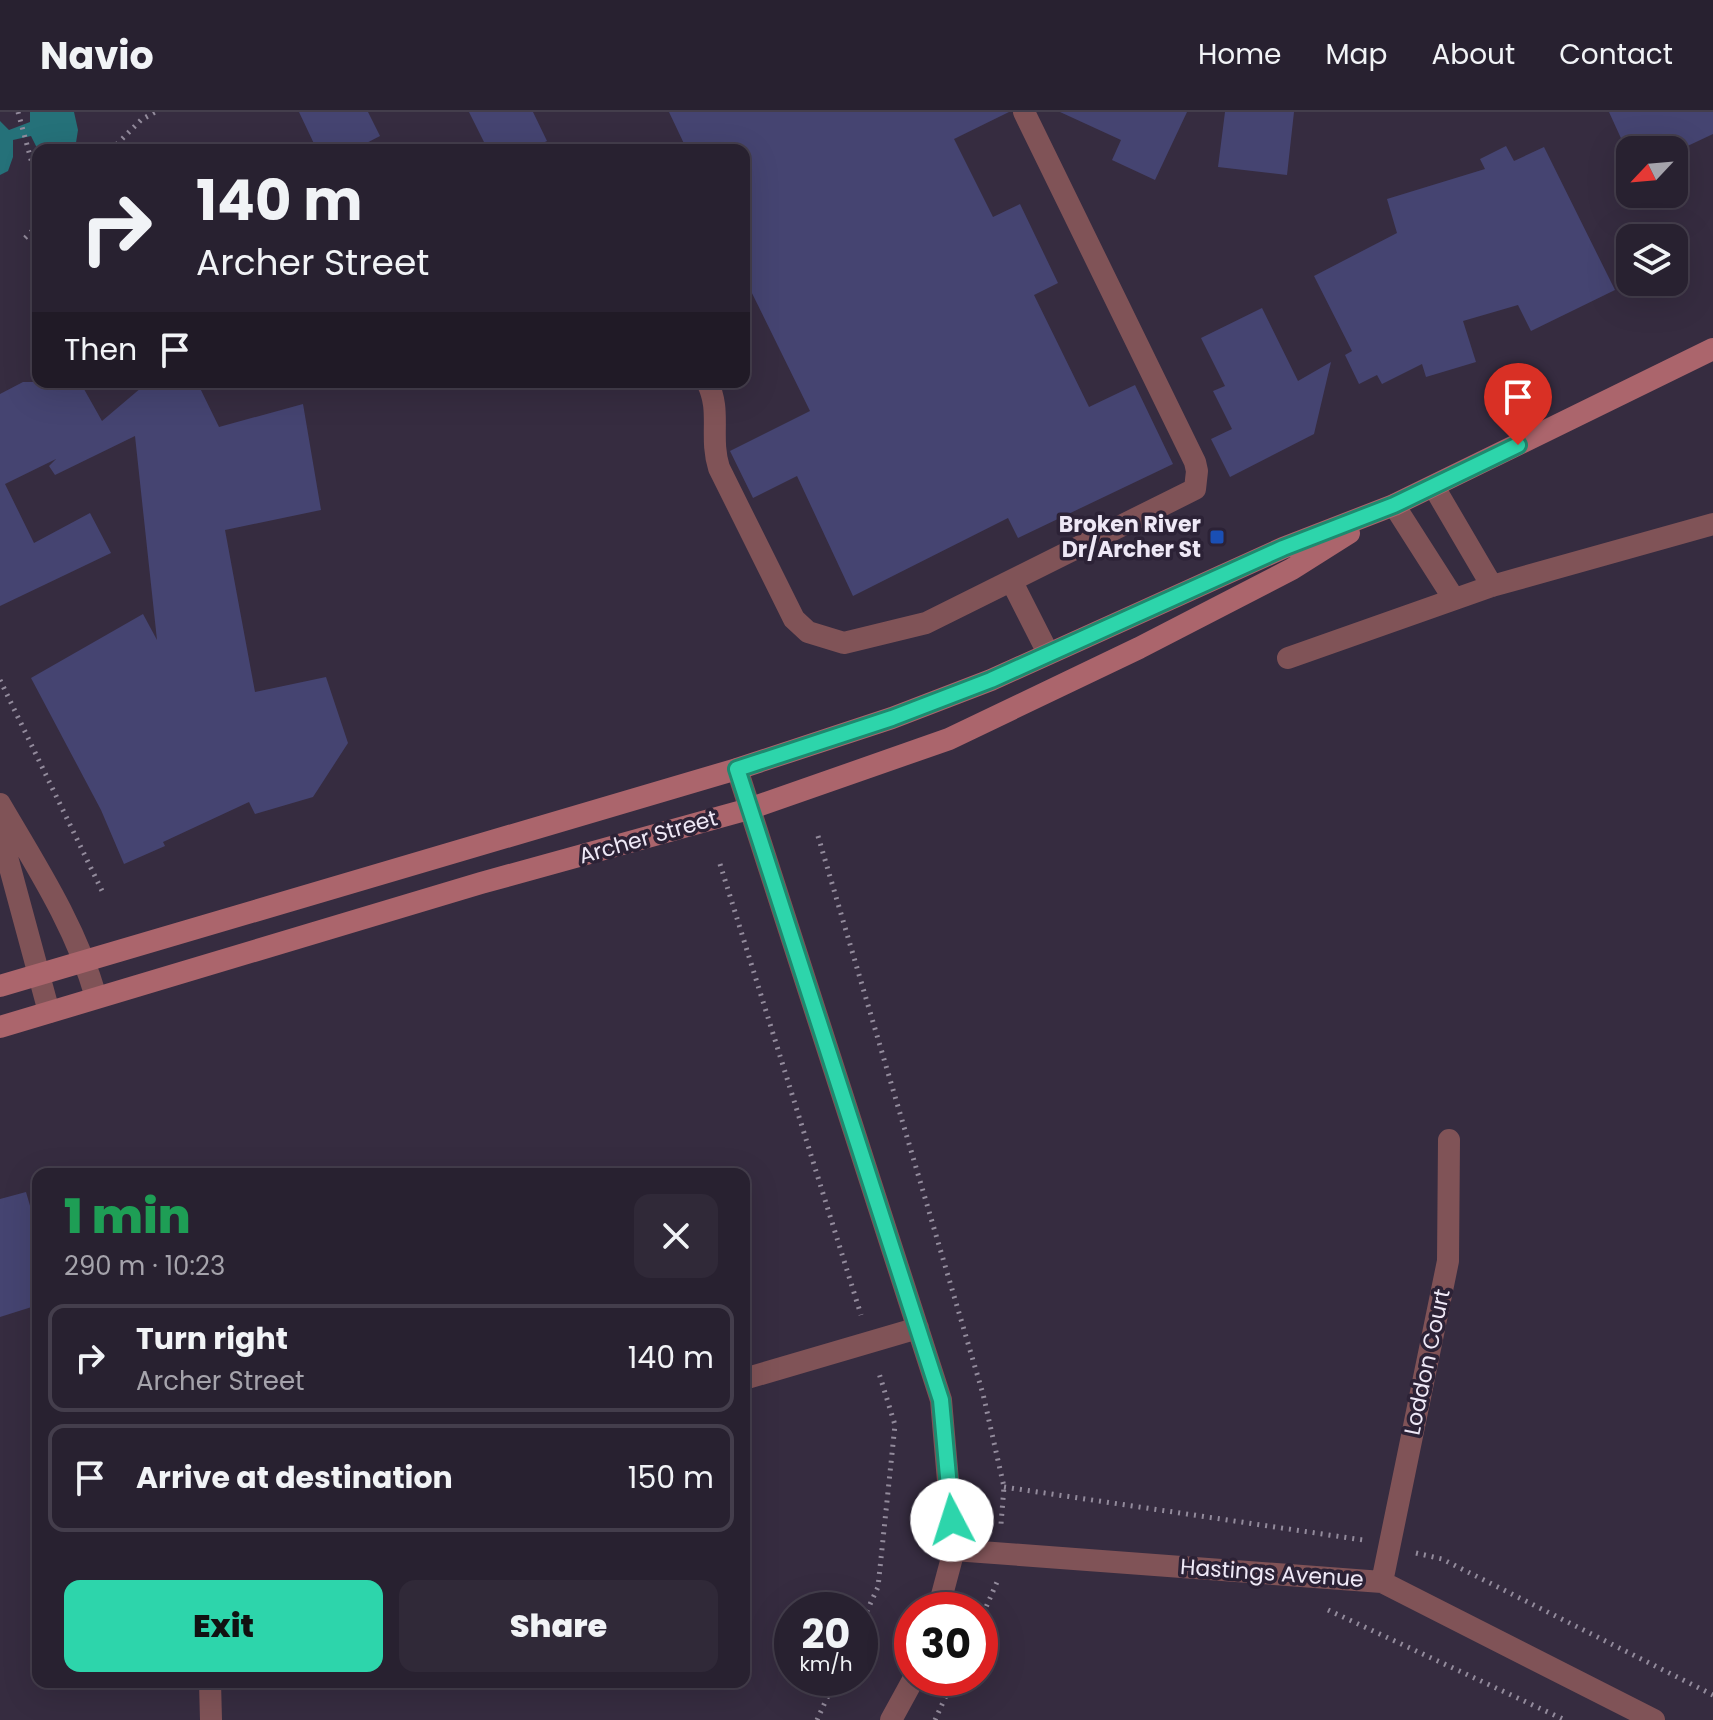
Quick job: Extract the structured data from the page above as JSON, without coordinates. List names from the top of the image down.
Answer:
{
  "streets": {
    "main road": ["Archer Street"],
    "street": ["Loddon Court", "Hastings Avenue"]
  },
  "crossings": [
    ["Loddon Court", "Hastings Avenue"]
  ],
  "places": {
    "transit": ["Broken River Dr/Archer St"]
  },
  "north": "bottom left",
  "page": {
    "header": "Navio",
    "nav": [
      "Home",
      "Map",
      "About",
      "Contact"
    ],
    "turn": ["140 m", "Archer Street"],
    "then": "Then",
    "heading": ["1 min", "290 m · 10:23"],
    "list": [
      {
        "name": "Turn right",
        "note": "Archer Street",
        "value": "140 m"
      },
      {
        "name": "Arrive at destination",
        "value": "150 m"
      }
    ],
    "buttons": ["Exit", "Share"],
    "speed": "20 km/h",
    "limit": "30"
  }
}
